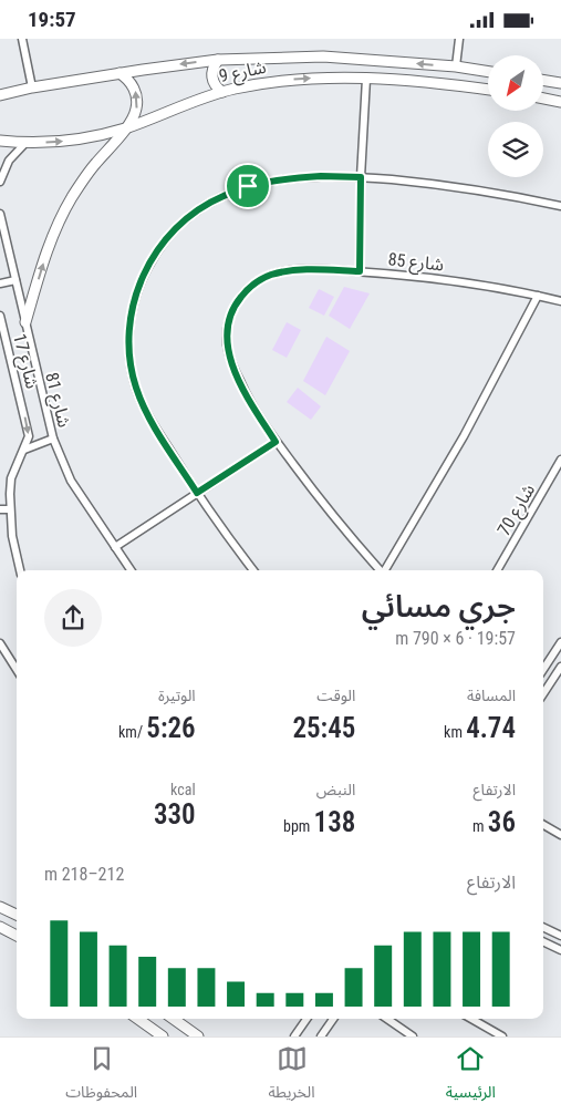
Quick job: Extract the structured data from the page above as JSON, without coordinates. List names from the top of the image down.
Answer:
{
  "streets": {
    "main road": ["شارع 9"],
    "street": [
      "شارع 85",
      "شارع 17",
      "شارع 81",
      "شارع 70"
    ]
  },
  "one_way": ["شارع 17"],
  "north": "bottom left",
  "page": {
    "status": "19:57",
    "heading": ["جري مسائي", "19:57 · 6 × 790 m"],
    "stats": [
      ["المسافة", "4.74 km"],
      ["الوقت", "25:45"],
      ["الوتيرة", "5:26 /km"],
      ["الارتفاع", "36 m"],
      ["النبض", "138 bpm"],
      ["kcal", "330"]
    ],
    "chart": ["الارتفاع", "212–218 m"],
    "tabs": ["الرئيسية", "الخريطة", "المحفوظات"]
  }
}
